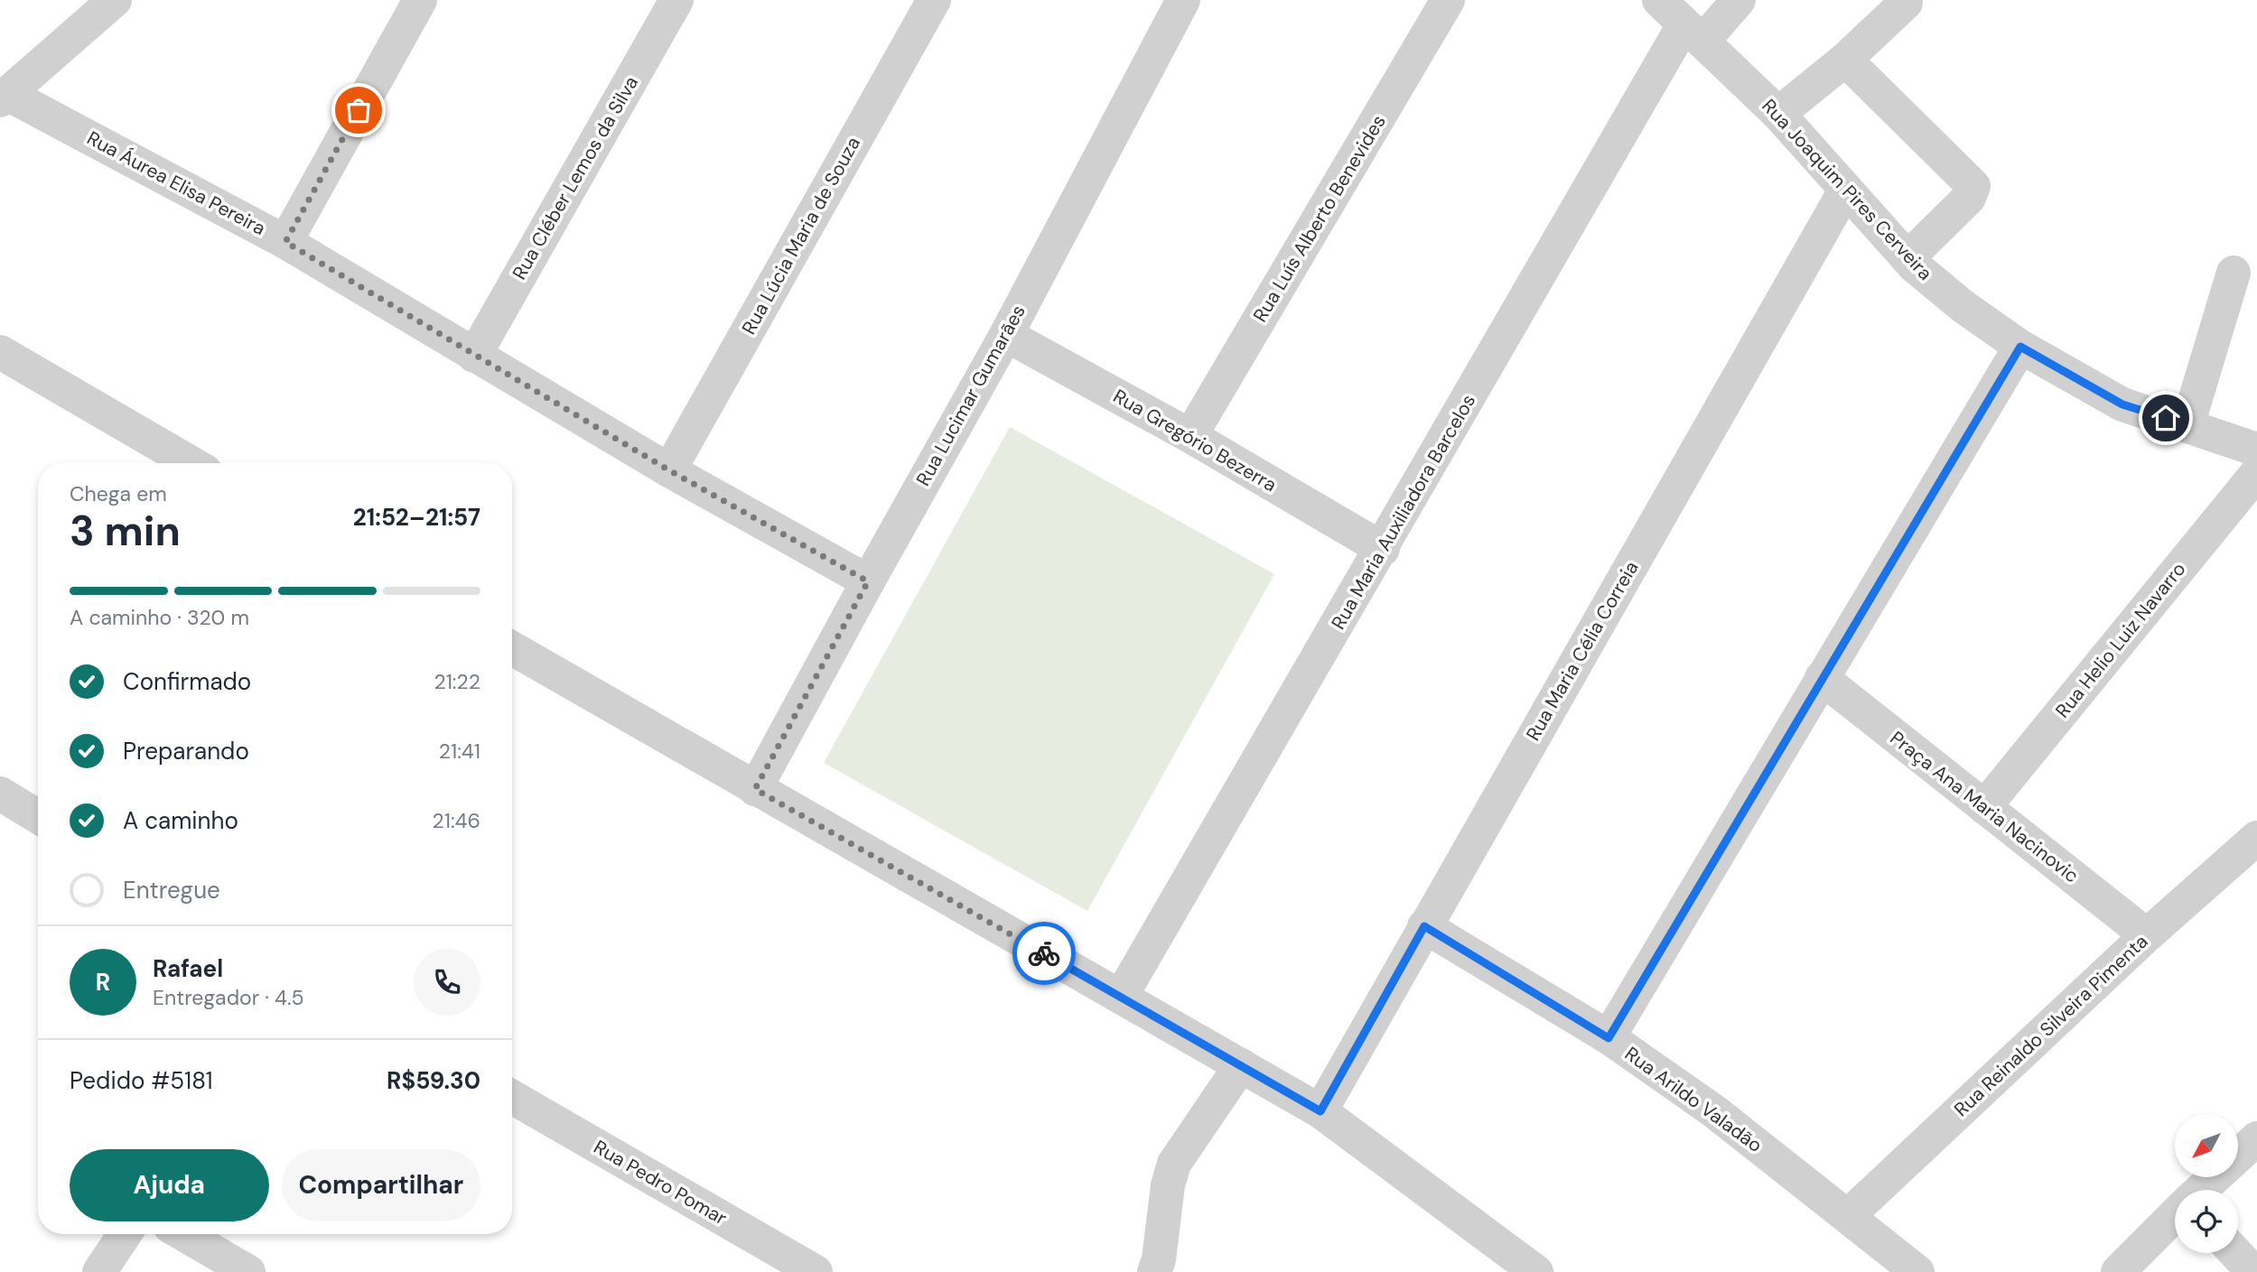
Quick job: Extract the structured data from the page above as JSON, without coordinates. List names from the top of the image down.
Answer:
{
  "streets": {
    "street": [
      "Rua Cléber Lemos da Silva",
      "Rua Áurea Elisa Pereira",
      "Rua Joaquim Pires Cerveira",
      "Rua Luís Alberto Benevides",
      "Rua Lúcia Maria de Souza",
      "Rua Lucimar Gumarães",
      "Rua Gregório Bezerra",
      "Rua Maria Auxiliadora Barcelos",
      "Rua Helio Luiz Navarro",
      "Rua Maria Célia Correia",
      "Praça Ana Maria Nacinovic",
      "Rua Reinaldo Silveira Pimenta",
      "Rua Arildo Valadão",
      "Rua Pedro Pomar"
    ]
  },
  "crossings": [
    ["Rua Cléber Lemos da Silva", "Rua Áurea Elisa Pereira"],
    ["Rua Áurea Elisa Pereira", "Rua Lúcia Maria de Souza"],
    ["Rua Áurea Elisa Pereira", "Rua Lucimar Gumarães"],
    ["Rua Joaquim Pires Cerveira", "Rua Maria Auxiliadora Barcelos"],
    ["Rua Joaquim Pires Cerveira", "Rua Maria Célia Correia"],
    ["Rua Luís Alberto Benevides", "Rua Gregório Bezerra"],
    ["Rua Lucimar Gumarães", "Rua Gregório Bezerra"],
    ["Rua Gregório Bezerra", "Rua Maria Auxiliadora Barcelos"],
    ["Rua Helio Luiz Navarro", "Praça Ana Maria Nacinovic"],
    ["Rua Maria Célia Correia", "Rua Arildo Valadão"],
    ["Praça Ana Maria Nacinovic", "Rua Reinaldo Silveira Pimenta"],
    ["Rua Reinaldo Silveira Pimenta", "Rua Arildo Valadão"]
  ],
  "north": "bottom left",
  "page": {
    "heading": ["3 min", "Chega em", "21:52–21:57"],
    "panel": [
      "Rafael",
      "Entregador · 4.5",
      "Pedido #5181",
      "R$59.30"
    ],
    "bar": "A caminho · 320 m",
    "list": [
      ["Confirmado", "21:22"],
      ["Preparando", "21:41"],
      ["A caminho", "21:46"],
      "Entregue"
    ],
    "round": "R",
    "buttons": ["Ajuda", "Compartilhar"]
  }
}
